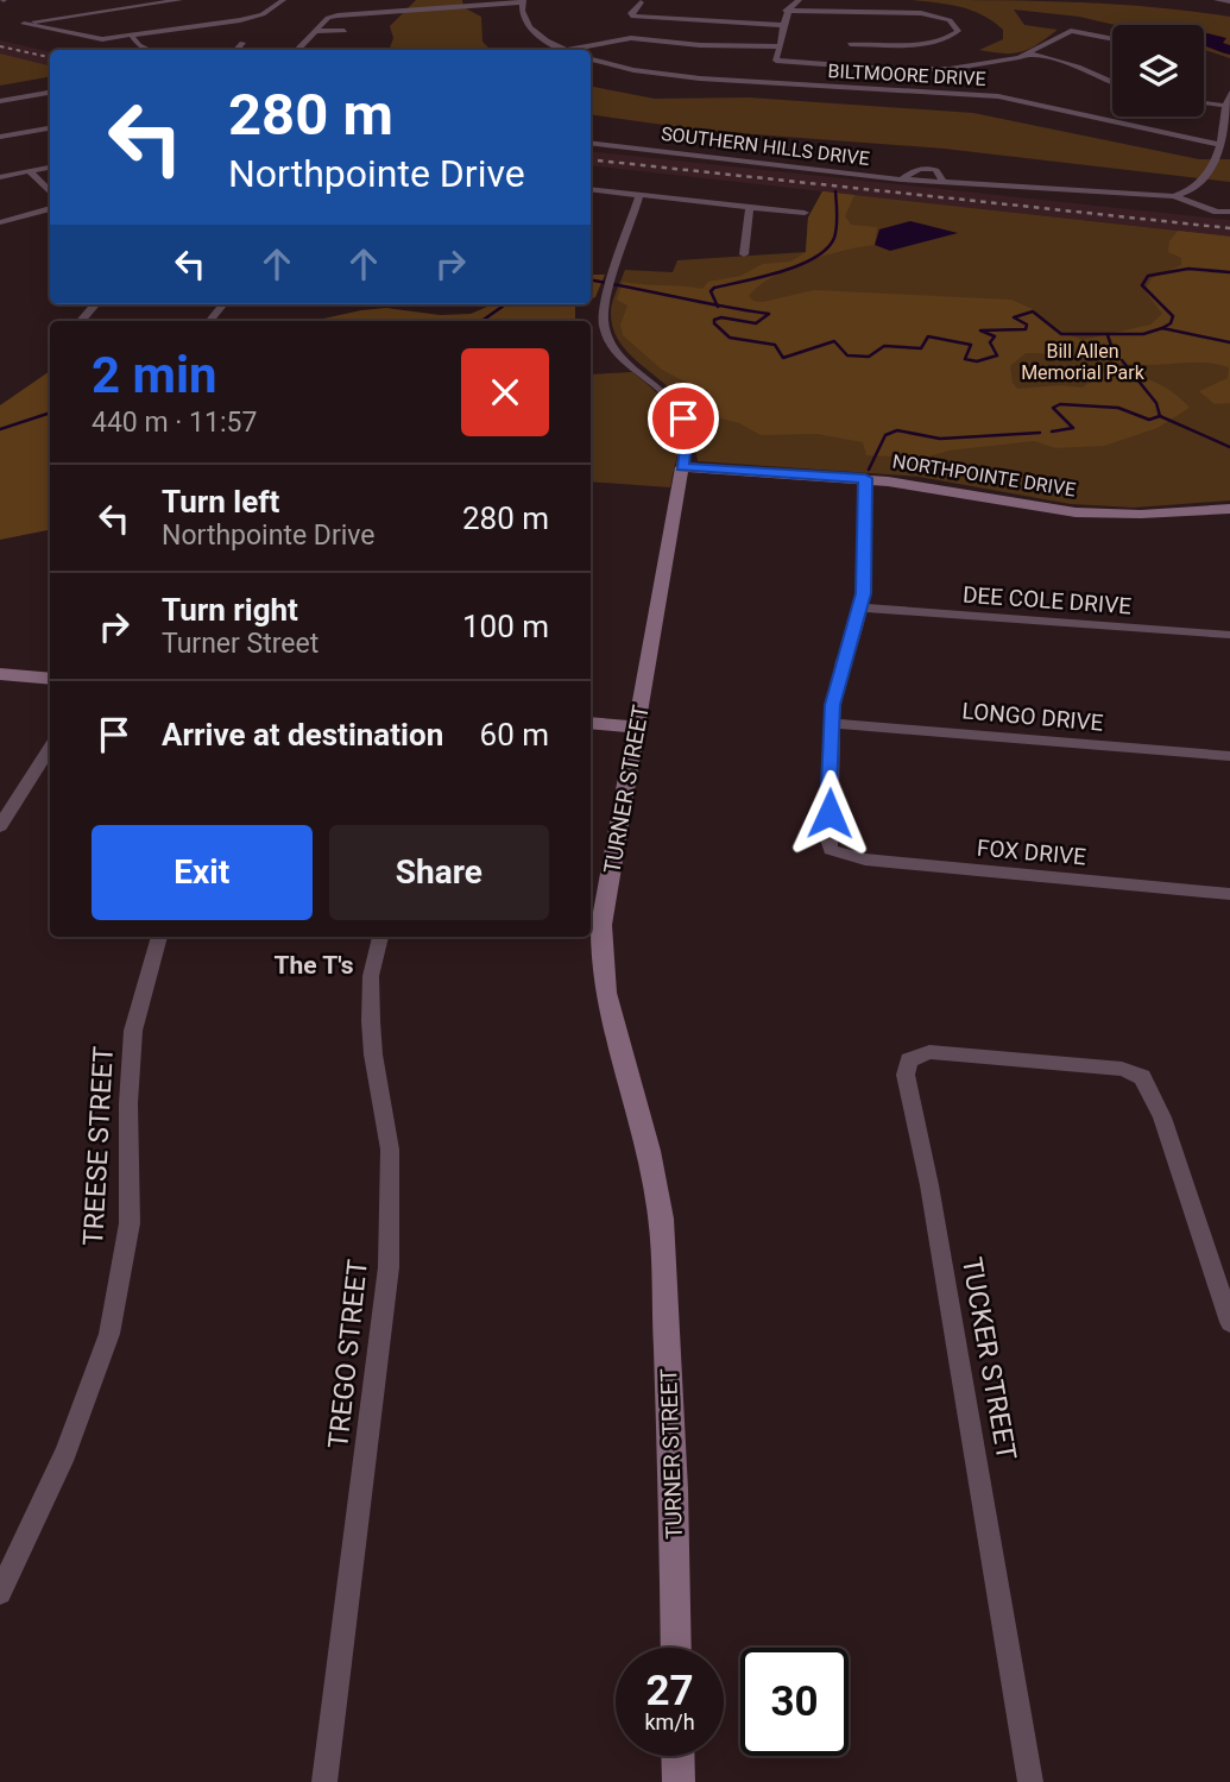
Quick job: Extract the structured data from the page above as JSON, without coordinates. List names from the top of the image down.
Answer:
{
  "streets": {
    "street": [
      "BILTMOORE DRIVE",
      "SOUTHERN HILLS DRIVE",
      "NORTHPOINTE DRIVE",
      "DEE COLE DRIVE",
      "LONGO DRIVE",
      "TURNER STREET",
      "FOX DRIVE",
      "TREESE STREET",
      "TREGO STREET",
      "TUCKER STREET"
    ]
  },
  "crossings": [
    ["NORTHPOINTE DRIVE", "TURNER STREET"],
    ["LONGO DRIVE", "FOX DRIVE"]
  ],
  "districts": ["The T's"],
  "parks": ["Bill Allen Memorial Park"],
  "page": {
    "turn": ["280 m", "Northpointe Drive"],
    "heading": ["2 min", "440 m · 11:57"],
    "list": [
      {
        "name": "Turn left",
        "note": "Northpointe Drive",
        "value": "280 m"
      },
      {
        "name": "Turn right",
        "note": "Turner Street",
        "value": "100 m"
      },
      {
        "name": "Arrive at destination",
        "value": "60 m"
      }
    ],
    "buttons": ["Exit", "Share"],
    "speed": "27 km/h",
    "limit": "30"
  }
}
